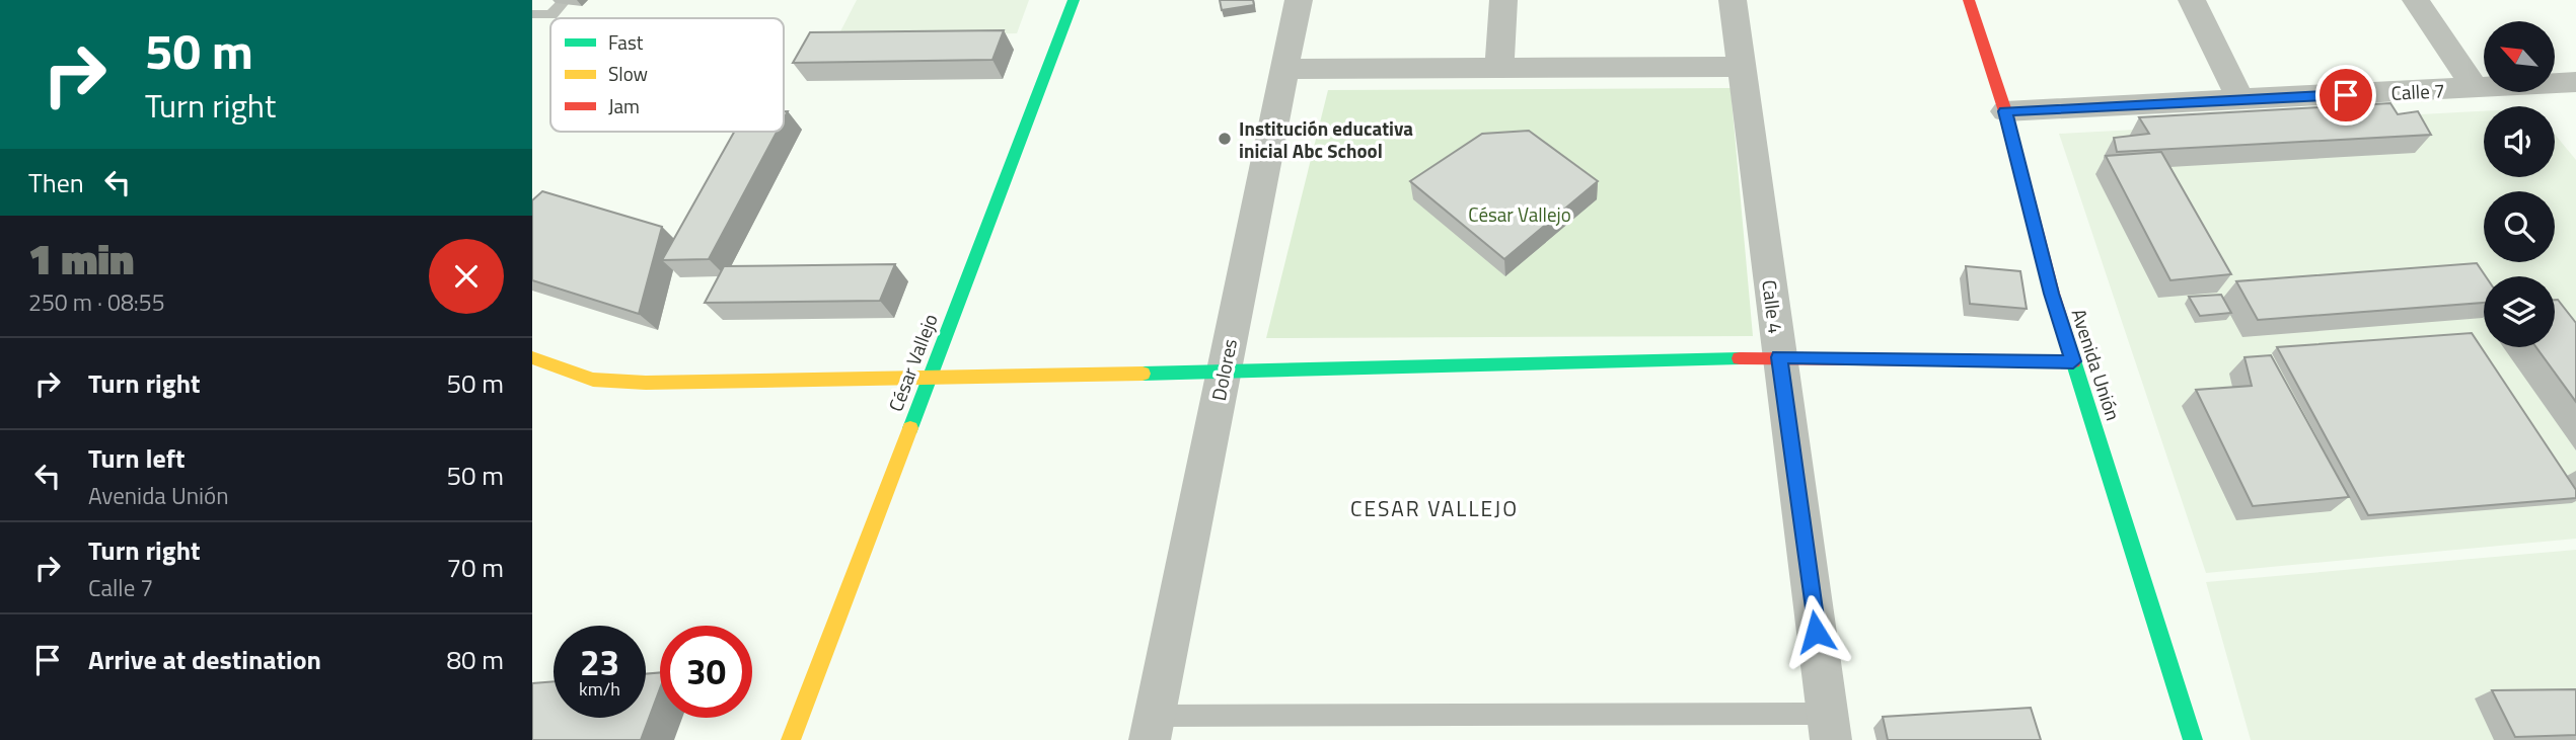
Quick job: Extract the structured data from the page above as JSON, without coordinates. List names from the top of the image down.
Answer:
{
  "streets": {
    "street": [
      "Calle 7",
      "Calle 4",
      "César Vallejo",
      "Avenida Unión",
      "Dolores"
    ]
  },
  "crossings": [
    ["Calle 7", "Avenida Unión"]
  ],
  "districts": ["CESAR VALLEJO"],
  "parks": ["César Vallejo"],
  "places": ["Institución educativa inicial Abc School"],
  "legend": ["Fast", "Slow", "Jam"],
  "north": "top left",
  "page": {
    "turn": ["50 m", "Turn right"],
    "then": "Then",
    "heading": ["1 min", "250 m · 08:55"],
    "list": [
      {
        "name": "Turn right",
        "value": "50 m"
      },
      {
        "name": "Turn left",
        "note": "Avenida Unión",
        "value": "50 m"
      },
      {
        "name": "Turn right",
        "note": "Calle 7",
        "value": "70 m"
      },
      {
        "name": "Arrive at destination",
        "value": "80 m"
      }
    ],
    "speed": "23 km/h",
    "limit": "30"
  }
}
